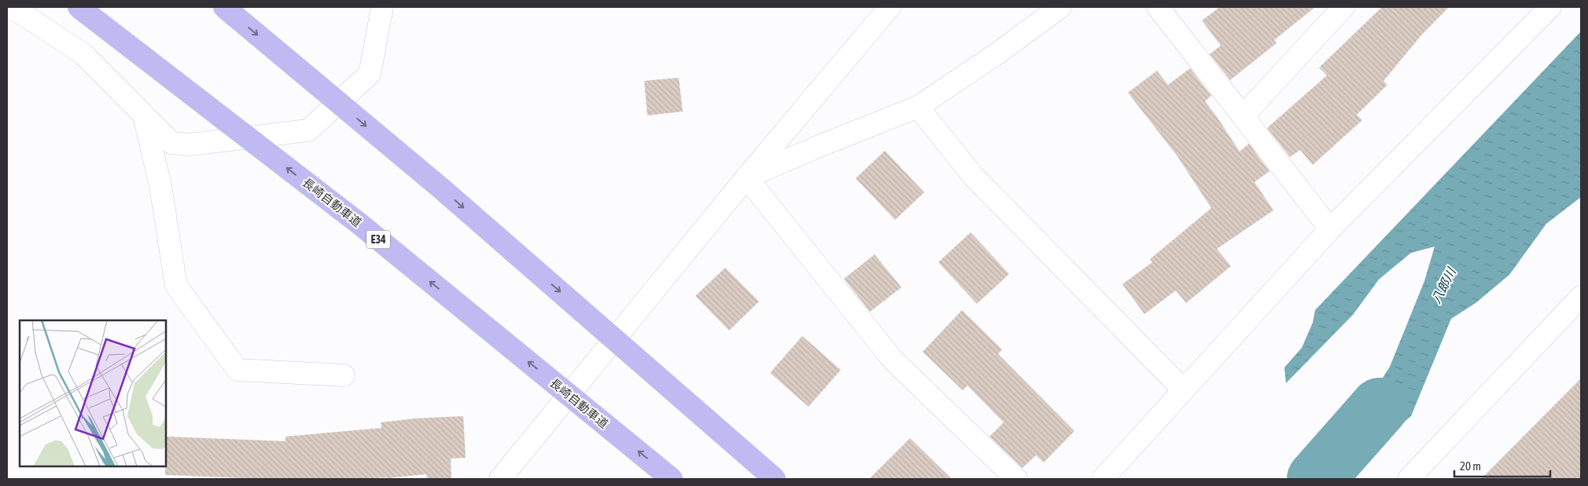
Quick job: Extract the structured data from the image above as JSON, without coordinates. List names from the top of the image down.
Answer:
{
  "streets": {
    "highway": ["長崎自動車道", "E34"]
  },
  "water": ["八郎川"],
  "scale_bar": "20 m"
}
